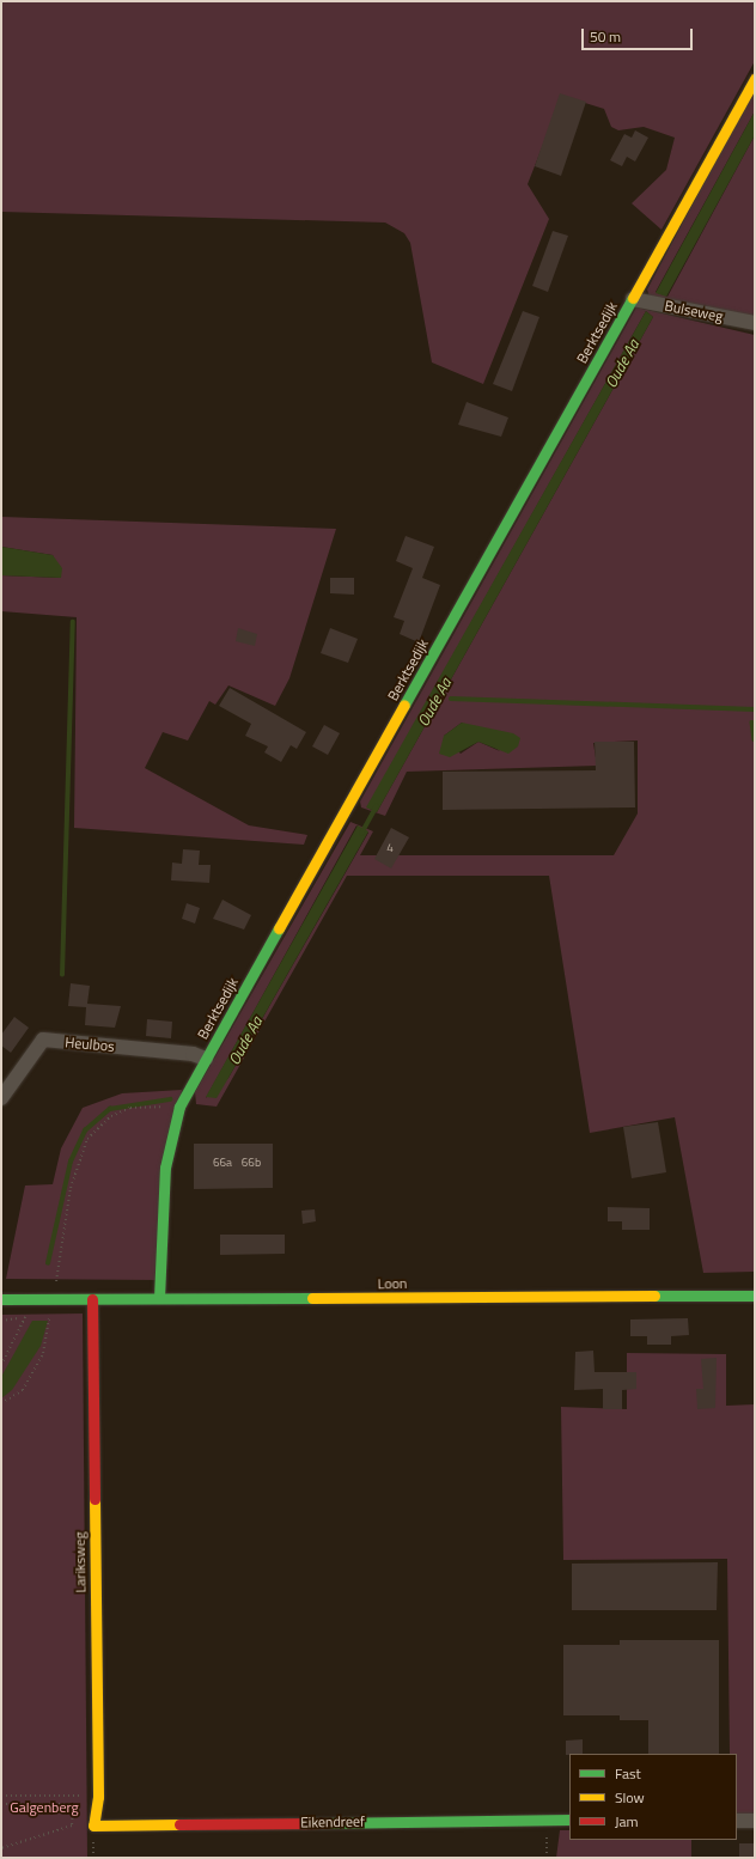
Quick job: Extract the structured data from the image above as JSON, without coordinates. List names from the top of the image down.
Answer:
{
  "streets": {
    "street": [
      "Bulseweg",
      "Berktsedijk",
      "Heulbos",
      "Loon",
      "Lariksweg",
      "Eikendreef"
    ]
  },
  "crossings": [
    ["Bulseweg", "Berktsedijk"],
    ["Berktsedijk", "Heulbos"],
    ["Berktsedijk", "Loon"],
    ["Loon", "Lariksweg"],
    ["Lariksweg", "Eikendreef"]
  ],
  "water": ["Oude Aa"],
  "parks": ["Galgenberg"],
  "house_numbers": ["4", "66a", "66b"],
  "legend": ["Fast", "Slow", "Jam"],
  "scale_bar": "50 m"
}
